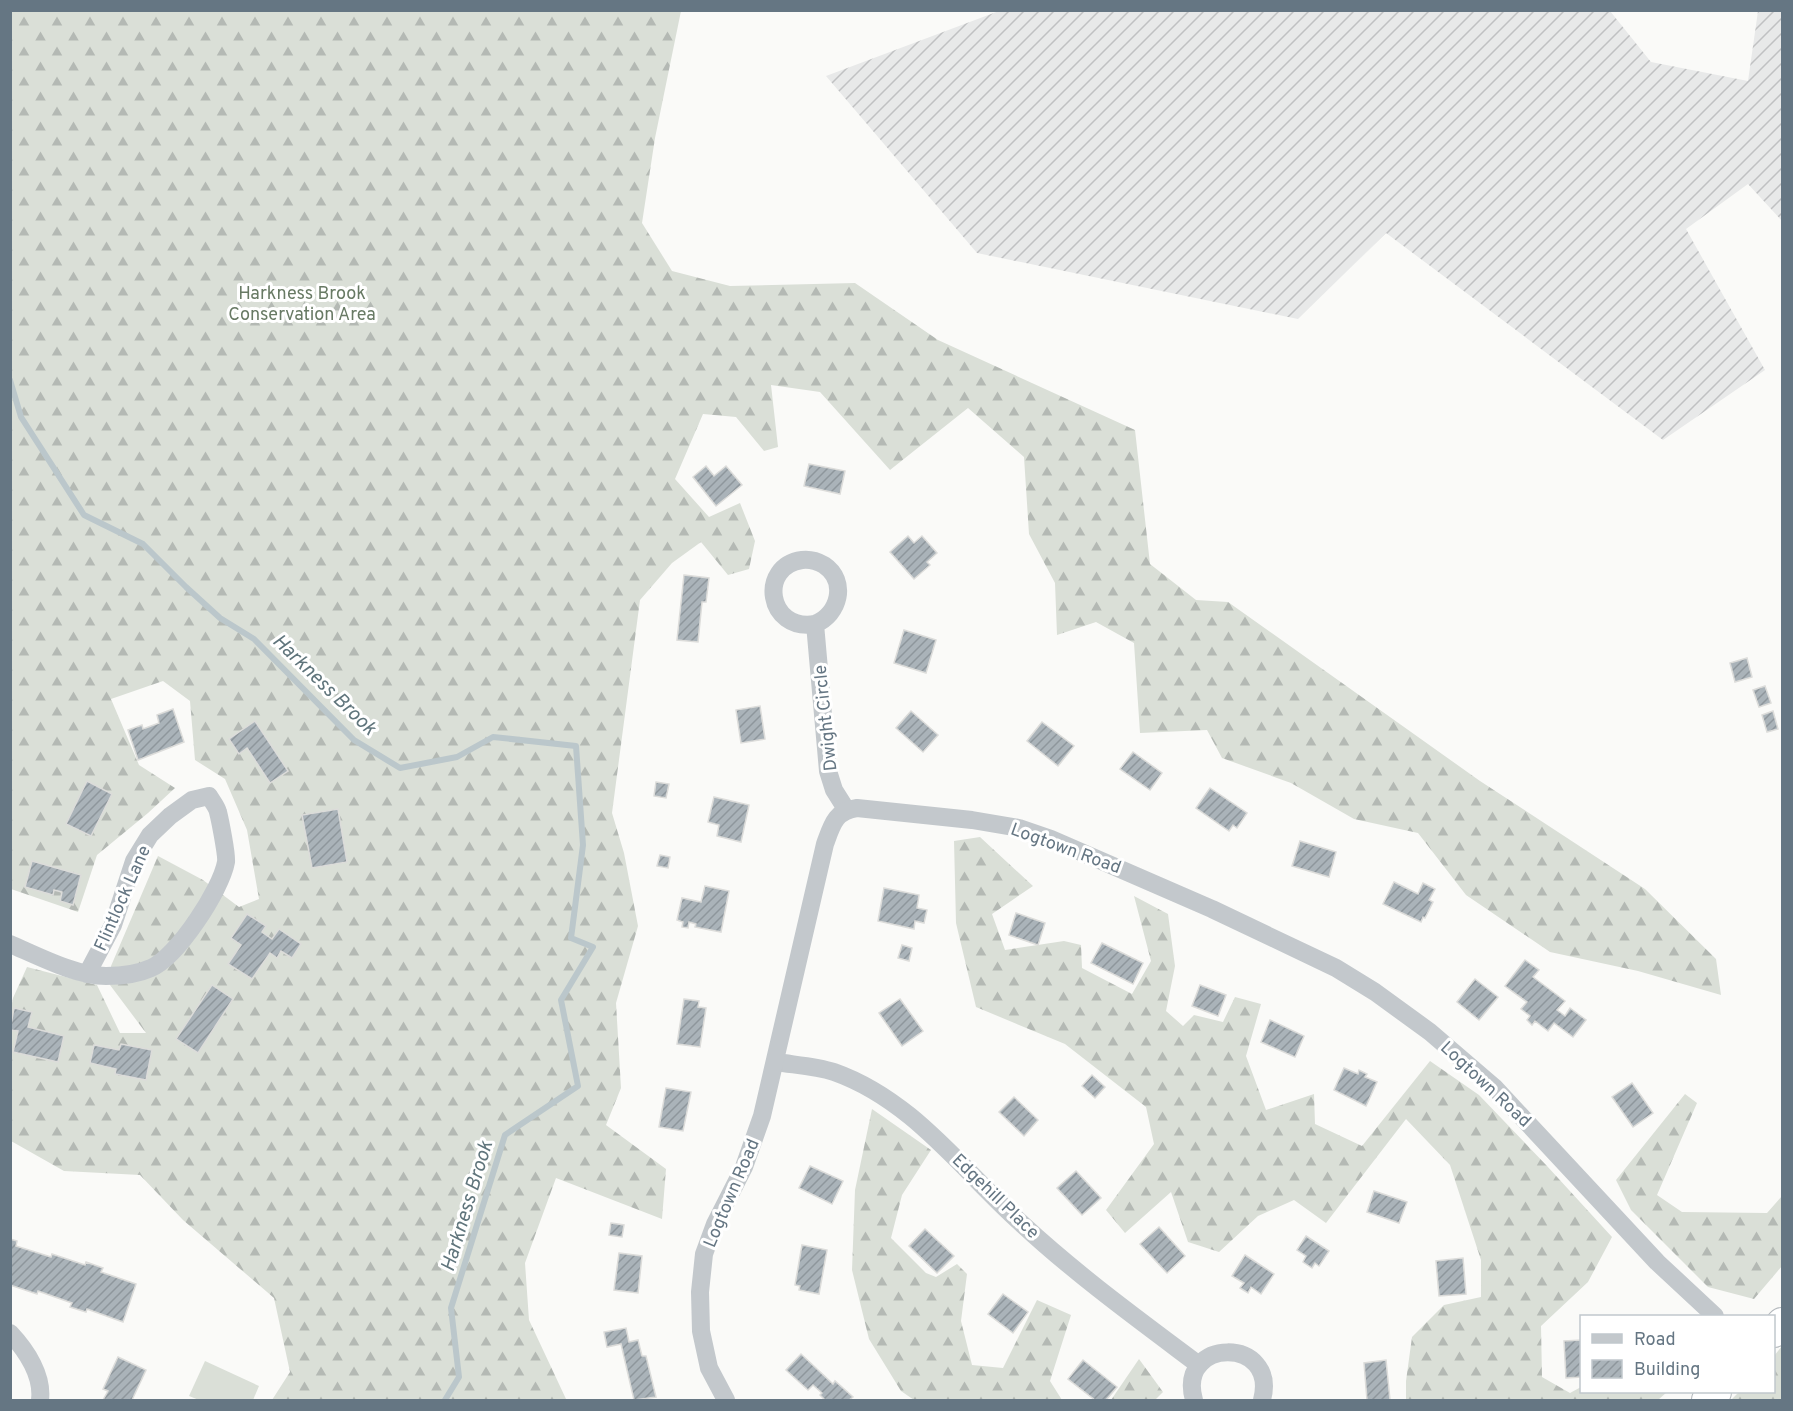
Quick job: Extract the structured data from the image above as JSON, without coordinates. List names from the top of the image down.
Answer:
{
  "streets": {
    "street": [
      "Dwight Circle",
      "Logtown Road",
      "Flintlock Lane",
      "Edgehill Place"
    ]
  },
  "crossings": [
    ["Dwight Circle", "Logtown Road"],
    ["Logtown Road", "Edgehill Place"]
  ],
  "water": ["Harkness Brook"],
  "parks": ["Harkness Brook Conservation Area"],
  "legend": ["Road", "Building"]
}
